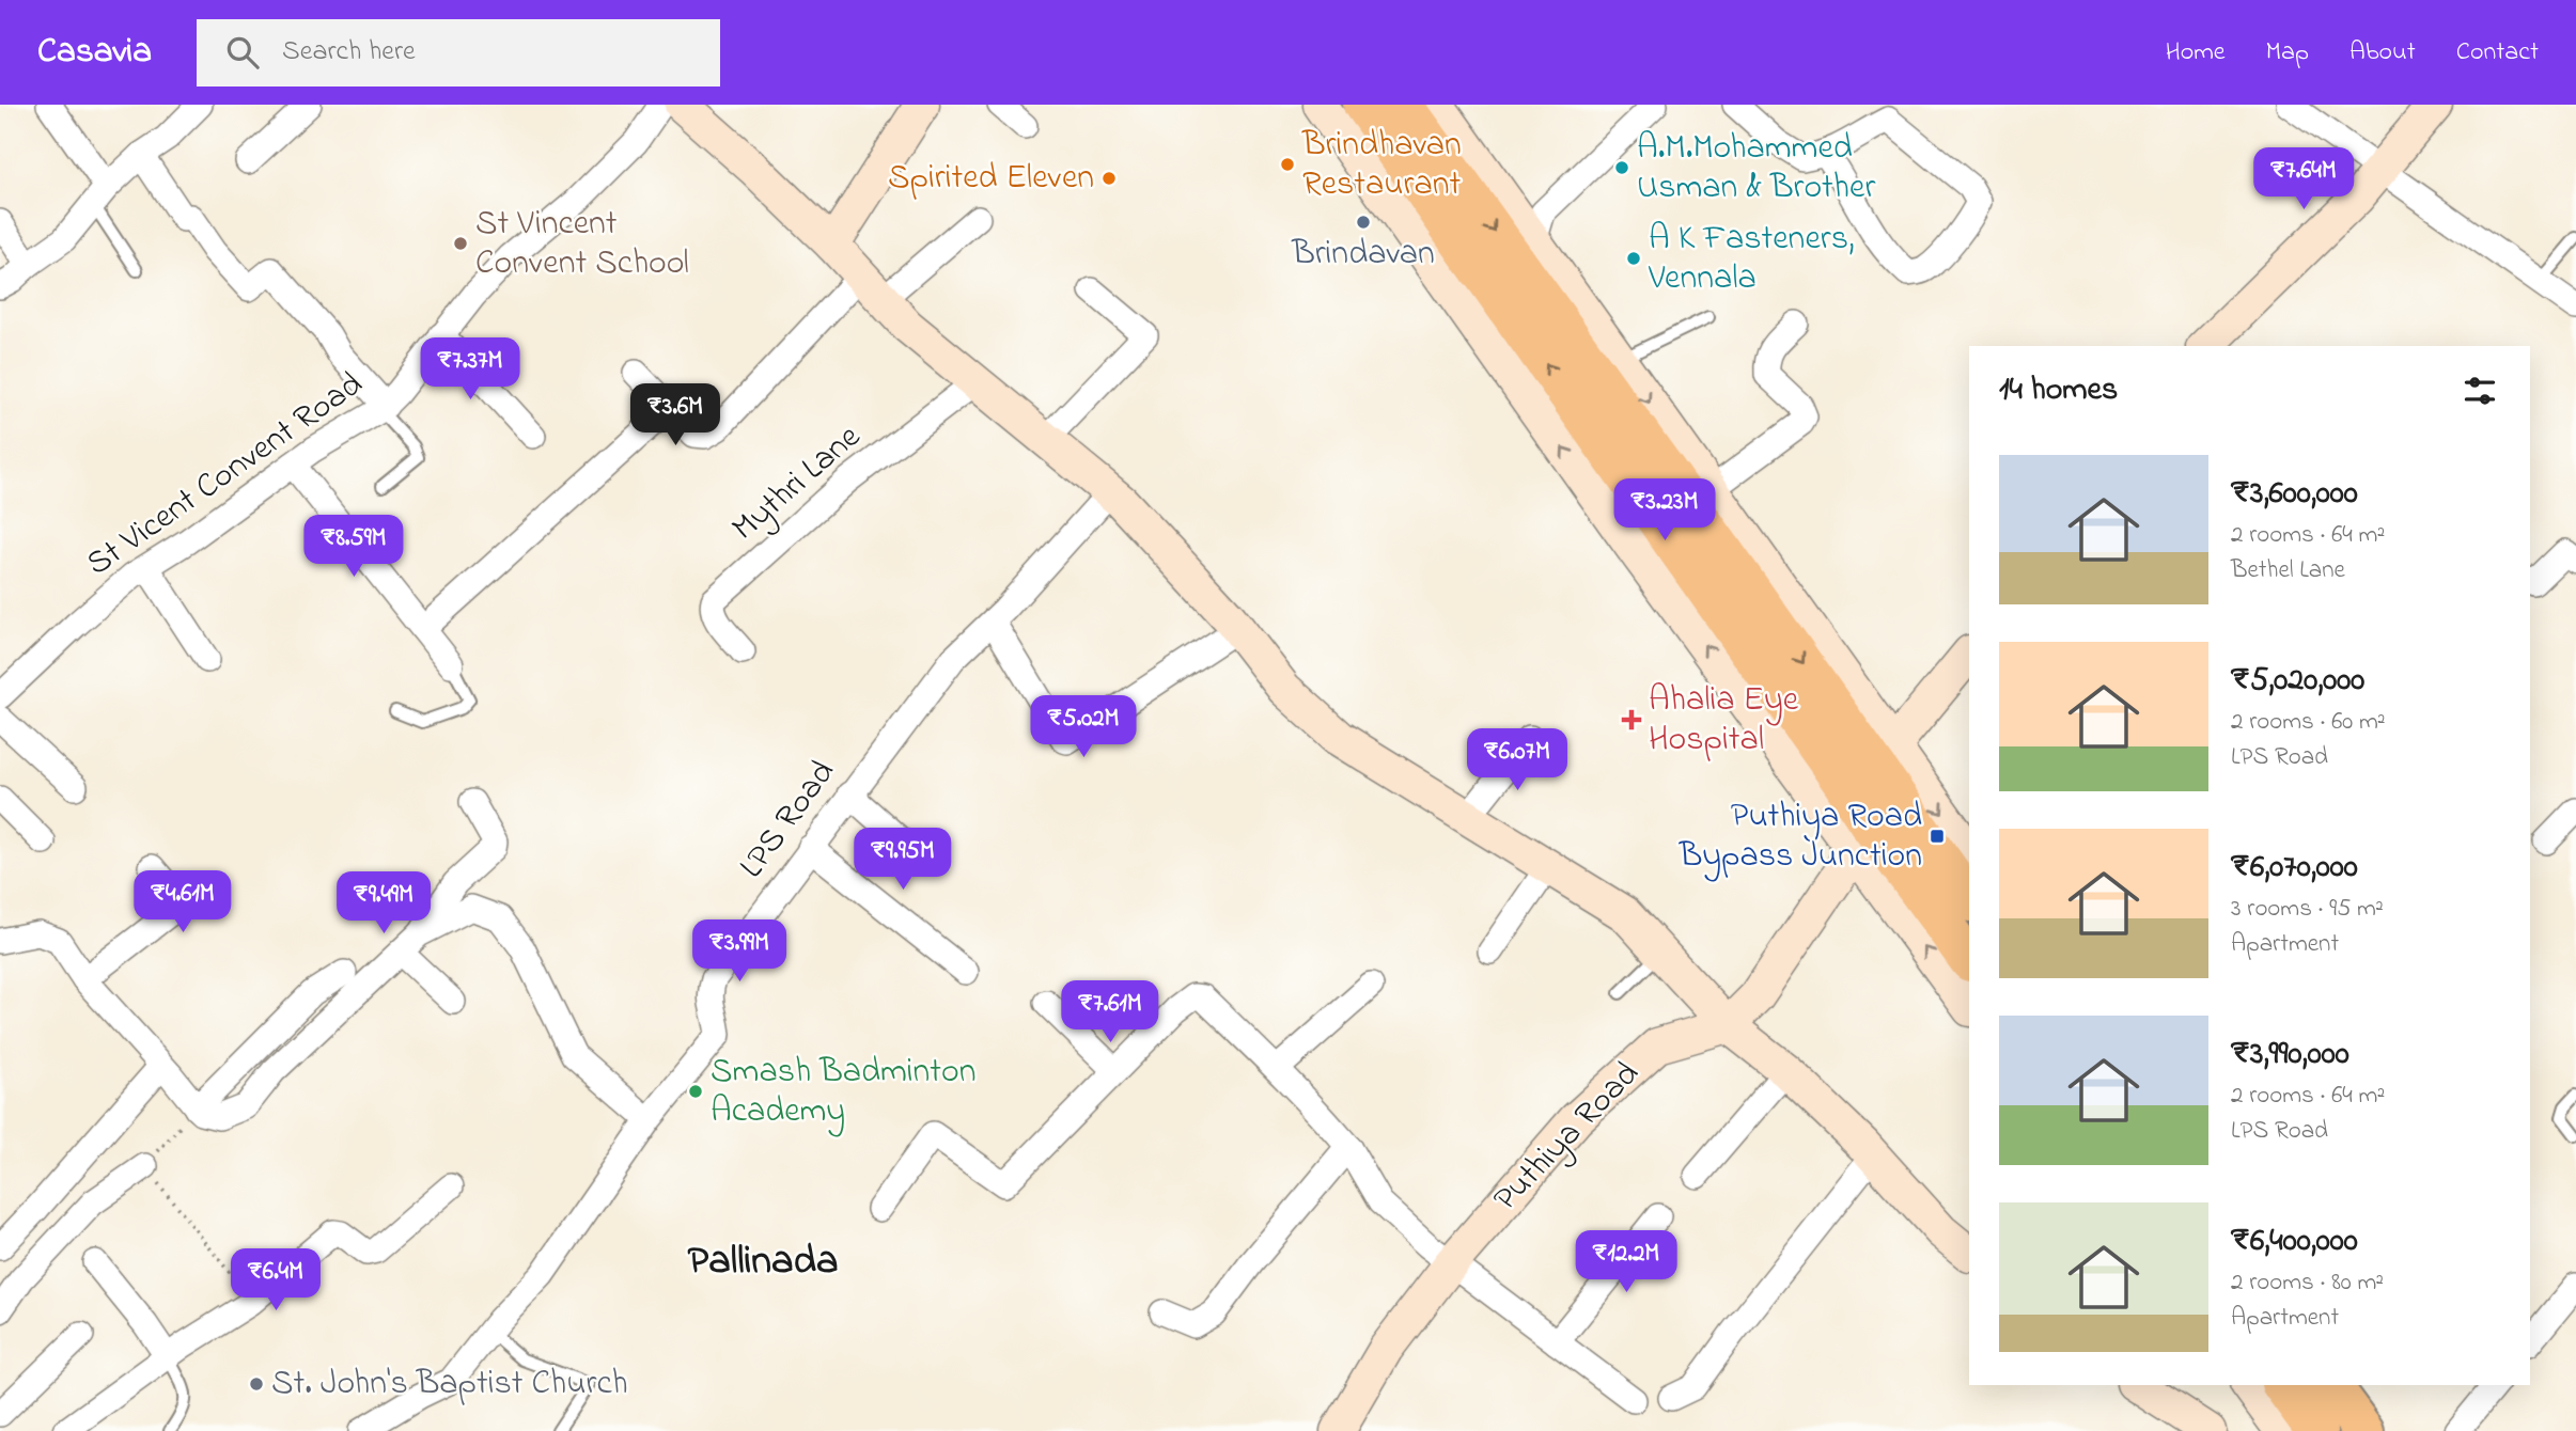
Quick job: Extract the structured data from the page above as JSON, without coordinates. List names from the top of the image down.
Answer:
{
  "streets": {
    "street": [
      "St Vicent Convent Road",
      "Mythri Lane",
      "LPS Road",
      "Puthiya Road"
    ]
  },
  "districts": ["Pallinada"],
  "places": {
    "other": [
      "Brindhavan Restaurant",
      "A.M.Mohammed Usman & Brother",
      "Spirited Eleven",
      "Brindavan",
      "St Vincent Convent School",
      "A K Fasteners, Vennala",
      "Smash Badminton Academy",
      "St. John's Baptist Church"
    ],
    "health": ["Ahalia Eye Hospital"],
    "transit": ["Puthiya Road Bypass Junction"]
  },
  "page": {
    "header": "Casavia",
    "search": "Search here",
    "nav": [
      "Home",
      "Map",
      "About",
      "Contact"
    ],
    "price": [
      "₹7.64M",
      "₹7.37M",
      "₹3.6M",
      "₹3.23M",
      "₹8.59M",
      "₹5.02M",
      "₹6.07M",
      "₹9.95M",
      "₹4.61M",
      "₹9.49M",
      "₹3.99M",
      "₹7.61M",
      "₹12.2M",
      "₹6.4M"
    ],
    "heading": "14 homes",
    "list": [
      {
        "name": "₹3,600,000",
        "note": "2 rooms · 64 m² · Bethel Lane"
      },
      {
        "name": "₹5,020,000",
        "note": "2 rooms · 60 m² · LPS Road"
      },
      {
        "name": "₹6,070,000",
        "note": "3 rooms · 95 m² · Apartment"
      },
      {
        "name": "₹3,990,000",
        "note": "2 rooms · 64 m² · LPS Road"
      },
      {
        "name": "₹6,400,000",
        "note": "2 rooms · 80 m² · Apartment"
      }
    ]
  }
}
